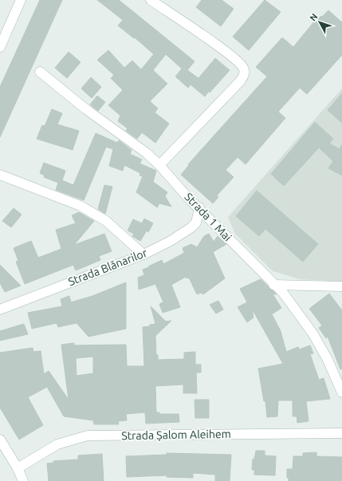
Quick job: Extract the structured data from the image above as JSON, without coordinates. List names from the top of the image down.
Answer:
{
  "streets": {
    "street": ["Strada 1 Mai", "Strada Blănarilor", "Strada Șalom Aleihem"]
  },
  "crossings": [
    ["Strada 1 Mai", "Strada Blănarilor"]
  ],
  "north": "top left"
}
